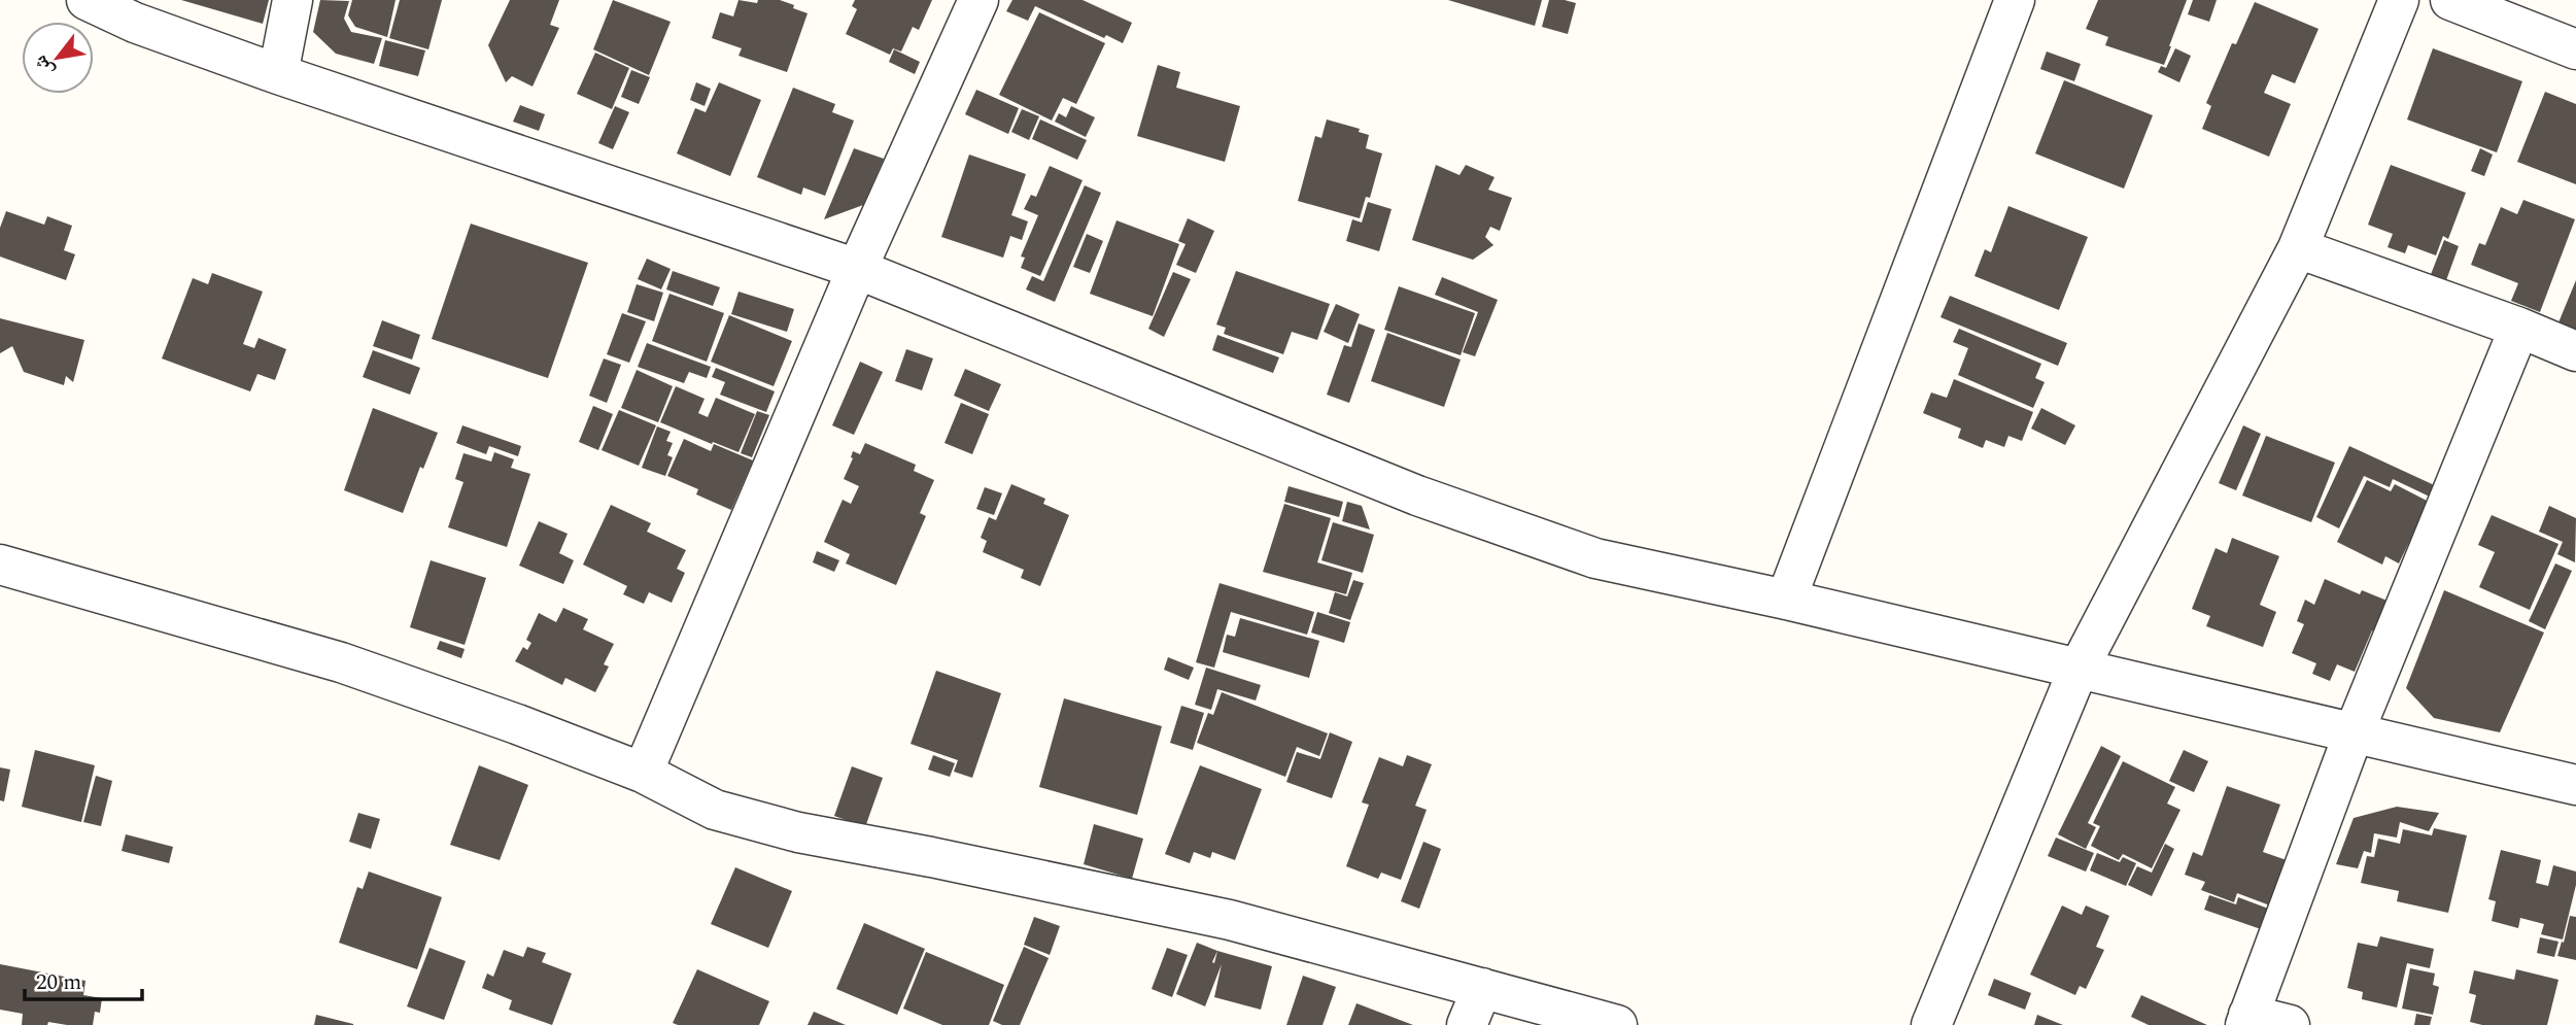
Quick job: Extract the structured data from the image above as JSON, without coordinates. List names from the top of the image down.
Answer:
{
  "scale_bar": "20 m",
  "north": "bottom left"
}
